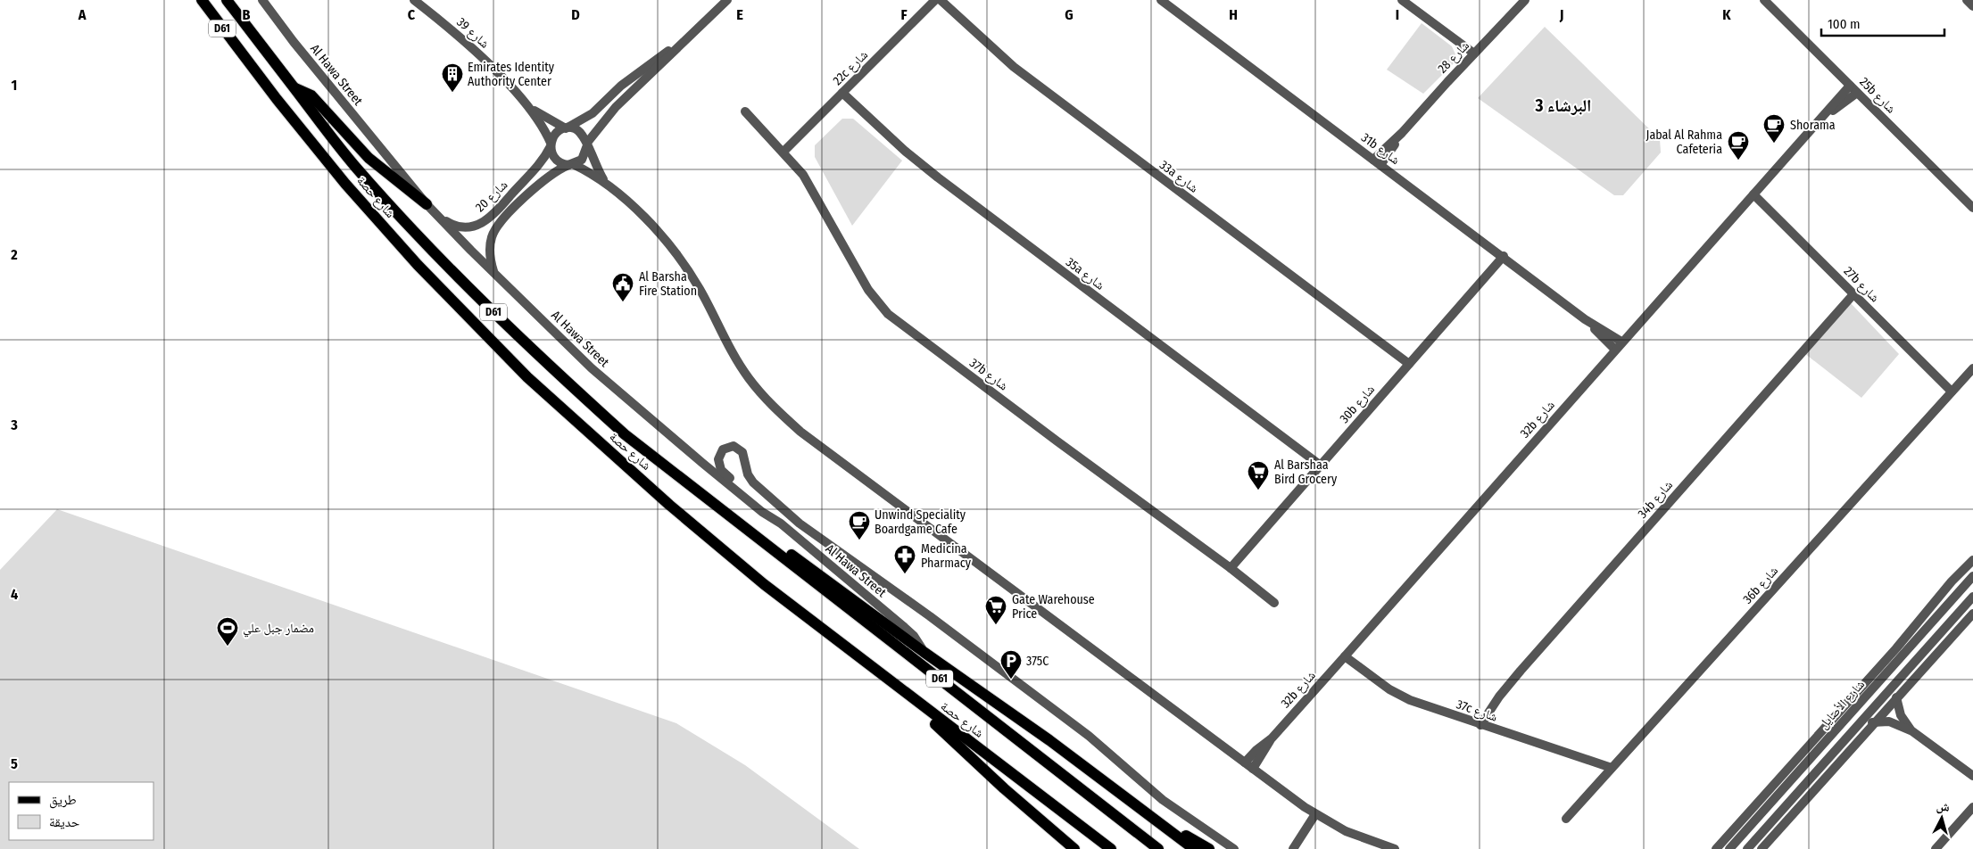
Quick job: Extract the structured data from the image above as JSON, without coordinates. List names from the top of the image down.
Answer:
{
  "streets": {
    "main road": ["D61", "شارع حصة"],
    "street": [
      "شارع 39",
      "شارع 28",
      "22c شارع",
      "Al Hawa Street",
      "25b شارع",
      "31b شارع",
      "33a شارع",
      "شارع 20",
      "35a شارع",
      "27b شارع",
      "37b شارع",
      "30b شارع",
      "32b شارع",
      "34b شارع",
      "36b شارع",
      "شارع الأصايل",
      "37c شارع"
    ]
  },
  "crossings": [
    ["D61", "شارع حصة"],
    ["شارع 39", "شارع 20"],
    ["شارع 28", "31b شارع"],
    ["22c شارع", "35a شارع"],
    ["22c شارع", "37b شارع"],
    ["Al Hawa Street", "شارع 20"],
    ["Al Hawa Street", "شارع حصة"],
    ["25b شارع", "32b شارع"],
    ["31b شارع", "30b شارع"],
    ["31b شارع", "32b شارع"],
    ["33a شارع", "30b شارع"],
    ["35a شارع", "30b شارع"],
    ["27b شارع", "32b شارع"],
    ["27b شارع", "34b شارع"],
    ["27b شارع", "36b شارع"],
    ["37b شارع", "30b شارع"],
    ["32b شارع", "37c شارع"],
    ["34b شارع", "37c شارع"],
    ["36b شارع", "37c شارع"]
  ],
  "districts": ["البرشاء 3"],
  "places": {
    "building": ["Emirates Identity Authority Center"],
    "cafe": ["Shorama", "Jabal Al Rahma Cafeteria", "Unwind Speciality Boardgame Cafe"],
    "public building": ["Al Barsha Fire Station"],
    "supermarket": ["Al Barshaa Bird Grocery", "Gate Warehouse Price"],
    "pharmacy": ["Medicina Pharmacy"],
    "sports": ["مضمار جبل علي"],
    "parking": ["375C"]
  },
  "legend": ["طريق", "حديقة"],
  "scale_bar": "100 m",
  "north": "top",
  "grid": {
    "columns": [
      "A",
      "B",
      "C",
      "D",
      "E",
      "F",
      "G",
      "H",
      "I",
      "J",
      "K"
    ],
    "rows": [
      "1",
      "2",
      "3",
      "4",
      "5"
    ]
  }
}
